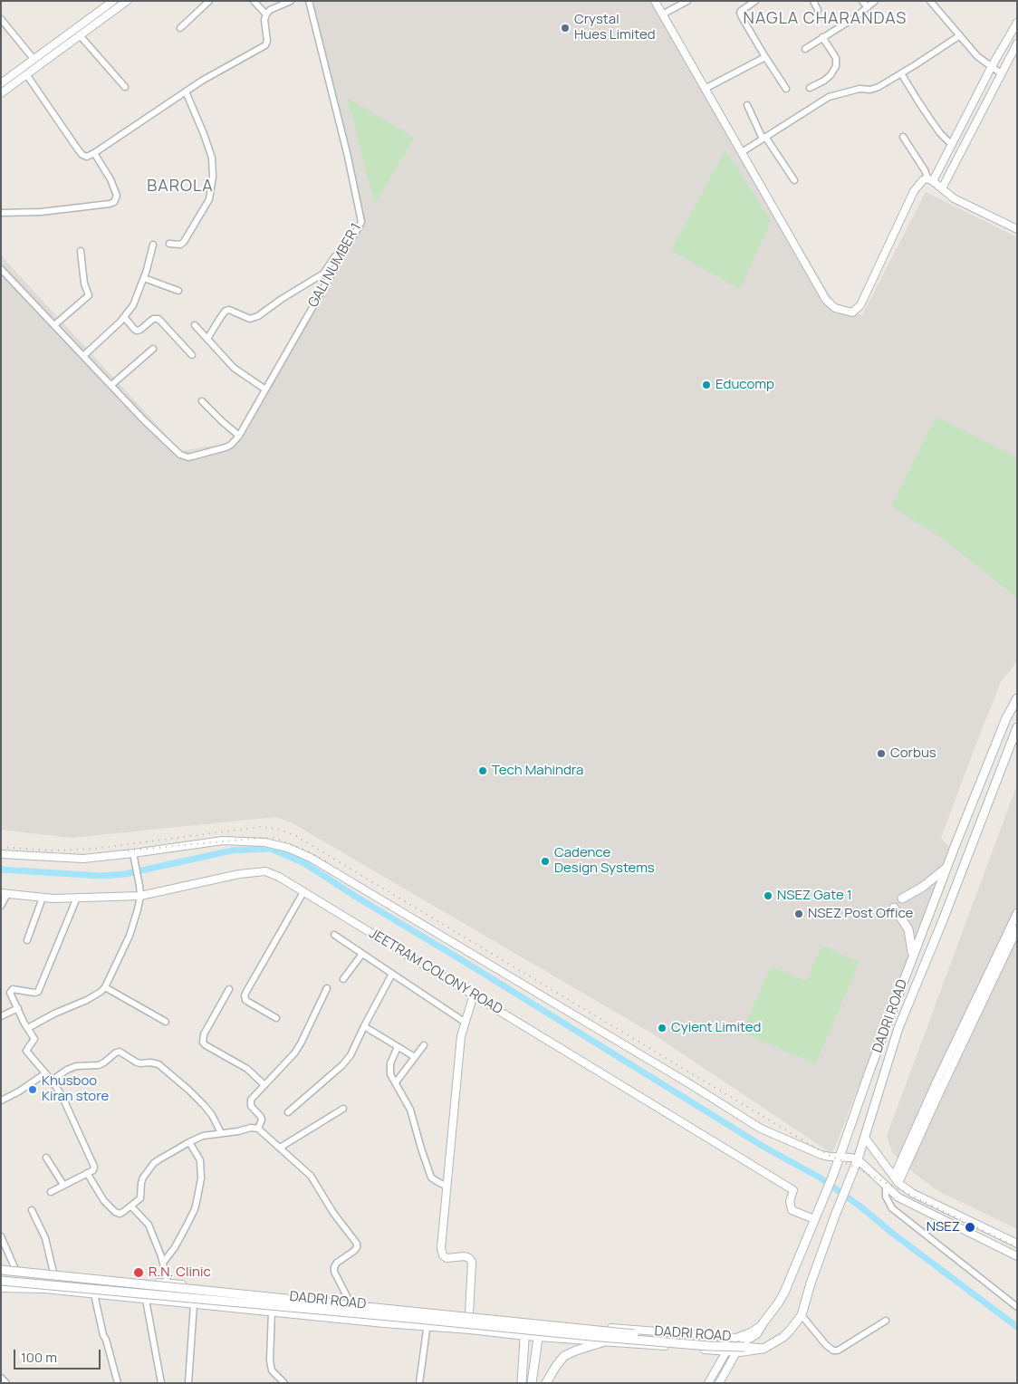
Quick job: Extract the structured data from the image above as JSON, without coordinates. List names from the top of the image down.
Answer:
{
  "streets": {
    "main road": ["DADRI ROAD"],
    "street": ["GALI NUMBER 1", "JEETRAM COLONY ROAD"]
  },
  "crossings": [
    ["JEETRAM COLONY ROAD", "DADRI ROAD"]
  ],
  "districts": ["NAGLA CHARANDAS", "BAROLA"],
  "places": [
    "Crystal Hues Limited",
    "Educomp",
    "Corbus",
    "Tech Mahindra",
    "Cadence Design Systems",
    "NSEZ Gate 1",
    "NSEZ Post Office",
    "Cyient Limited",
    "Khusboo Kiran store",
    "NSEZ",
    "R.N. Clinic"
  ],
  "scale_bar": "100 m"
}
